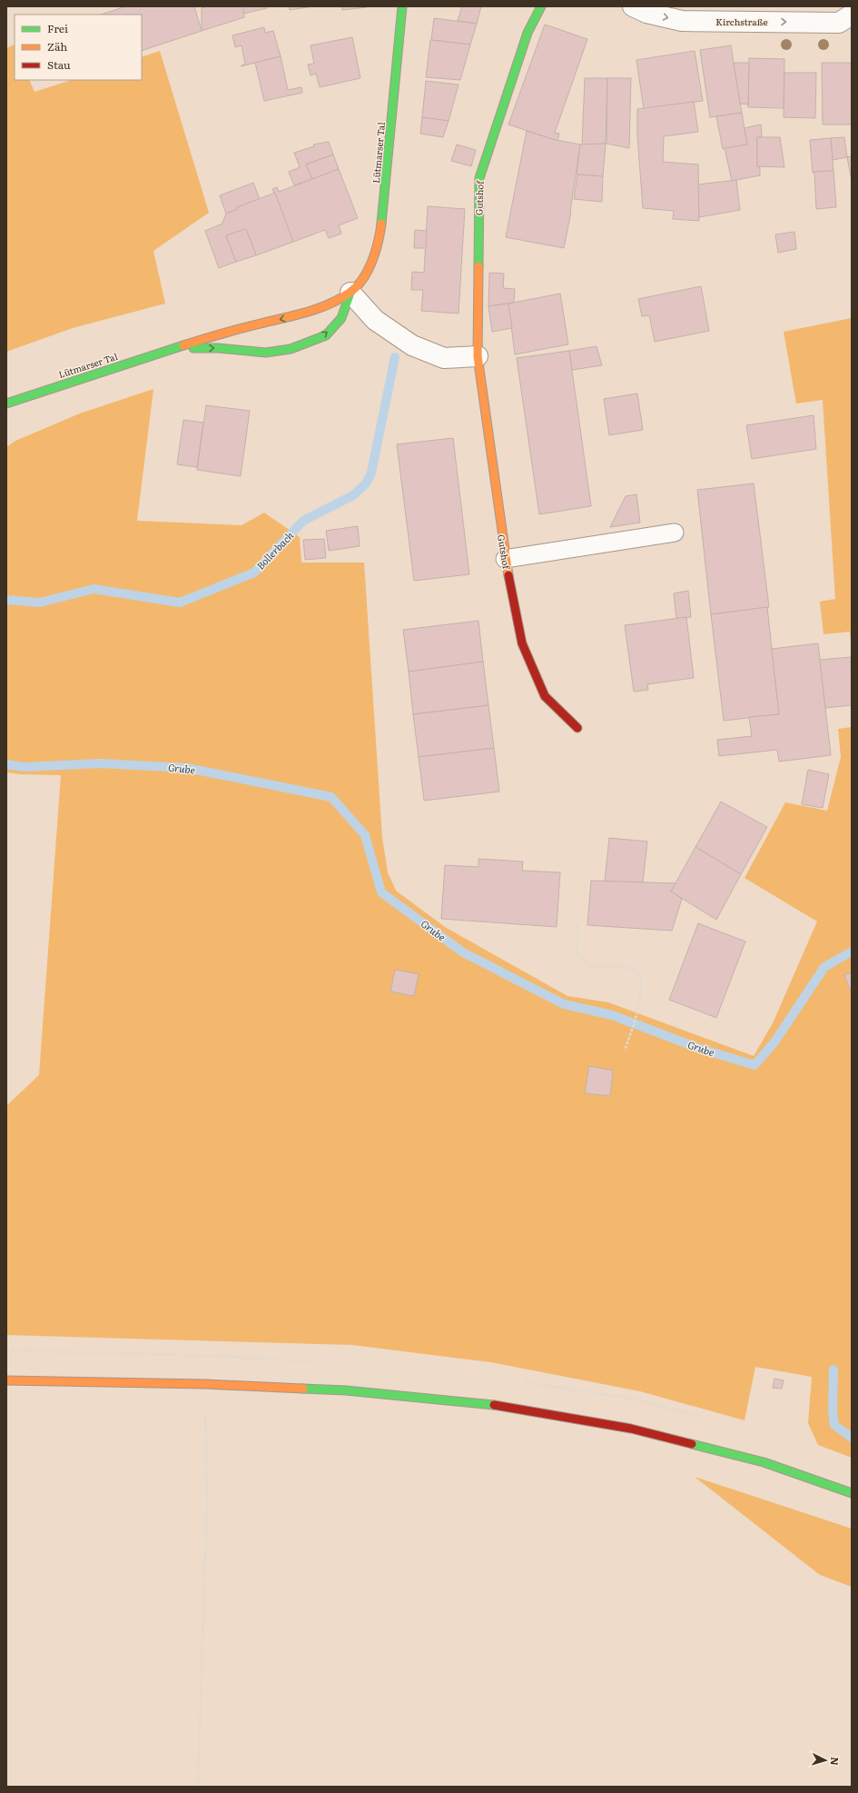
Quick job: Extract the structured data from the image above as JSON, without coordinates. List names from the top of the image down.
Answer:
{
  "streets": {
    "street": ["Kirchstraße", "Lütmarser Tal", "Gutshof"]
  },
  "one_way": ["Kirchstraße"],
  "water": ["Bollerbach", "Grube"],
  "legend": ["Frei", "Zäh", "Stau"],
  "north": "right"
}
